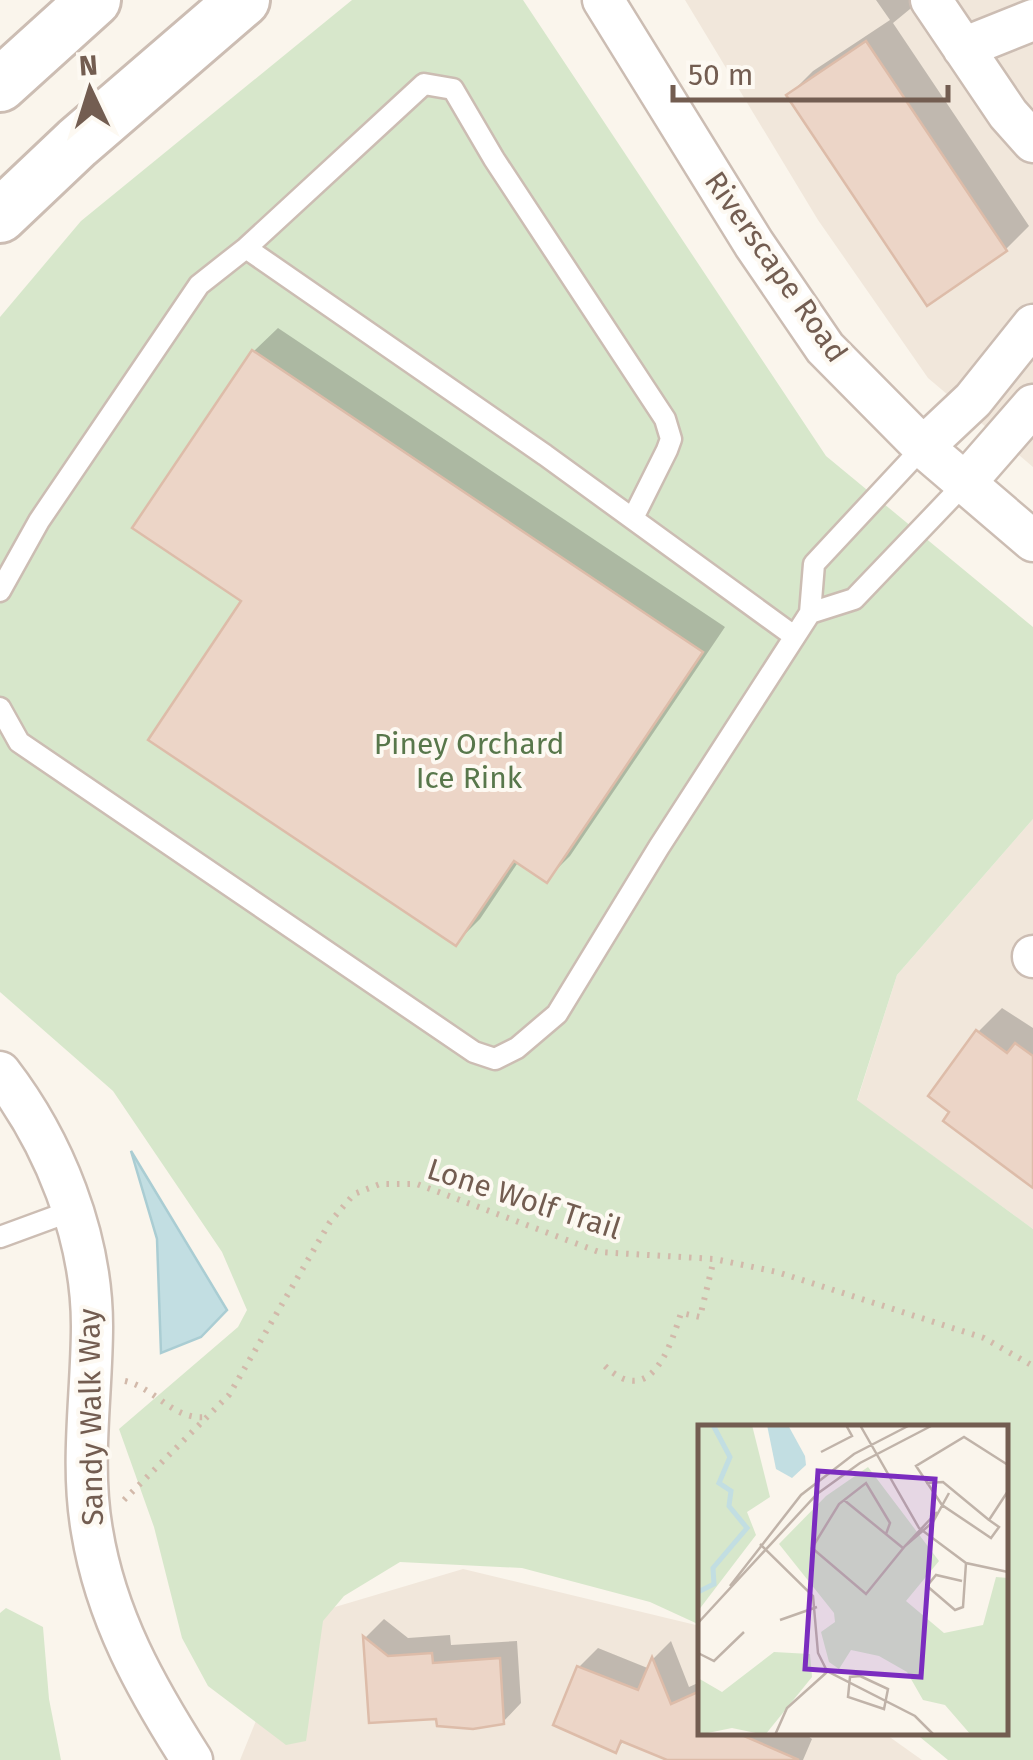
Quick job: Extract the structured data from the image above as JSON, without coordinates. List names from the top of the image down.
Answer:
{
  "streets": {
    "street": ["Riverscape Road", "Sandy Walk Way"],
    "path": ["Lone Wolf Trail"]
  },
  "crossings": [
    ["Lone Wolf Trail", "Sandy Walk Way"]
  ],
  "parks": ["Piney Orchard Ice Rink"],
  "scale_bar": "50 m",
  "north": "top"
}
